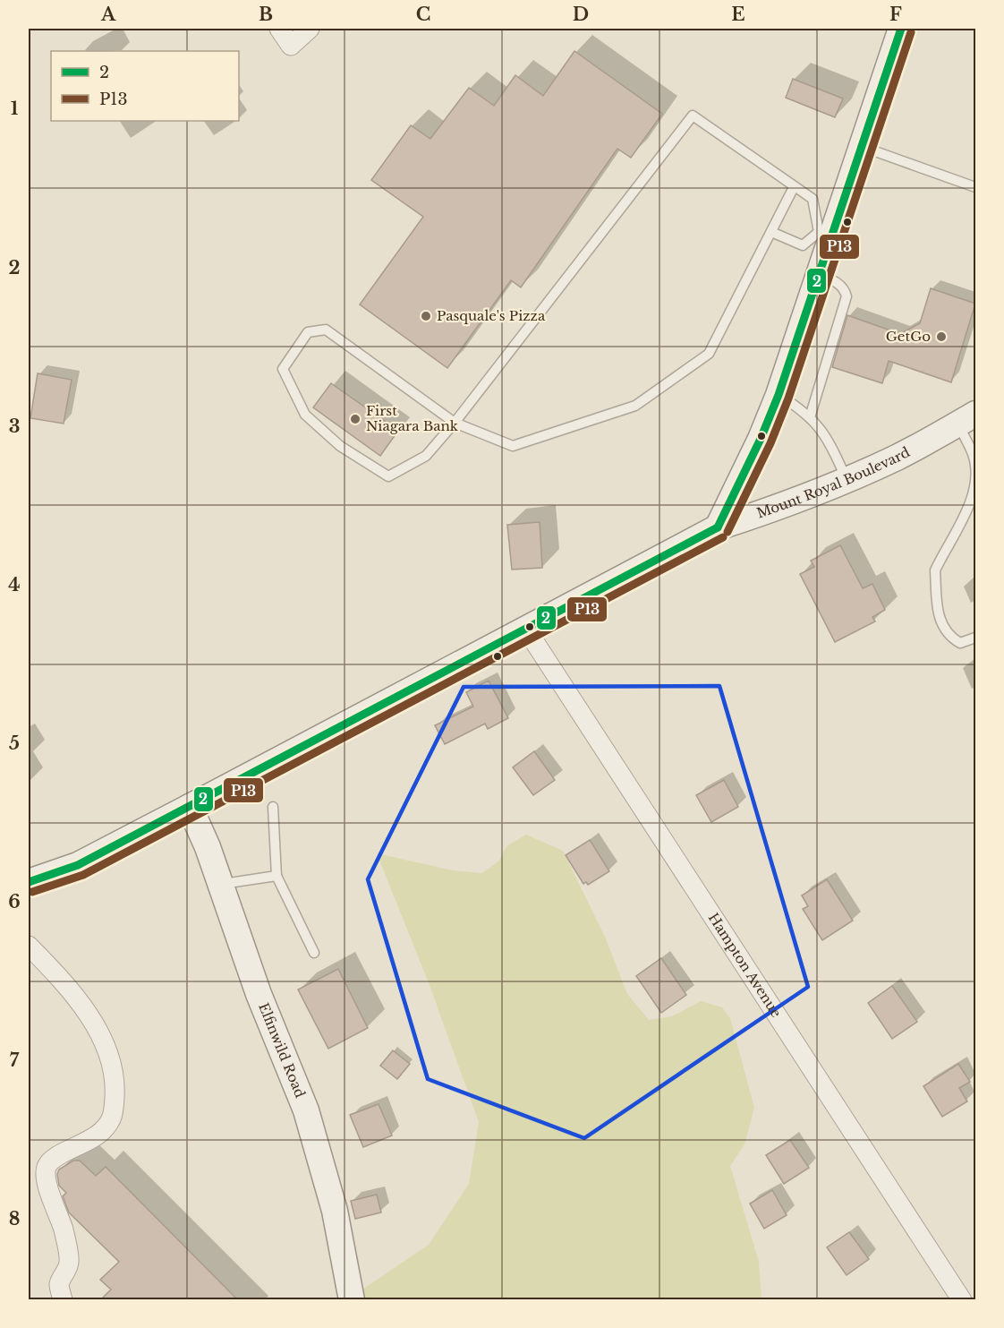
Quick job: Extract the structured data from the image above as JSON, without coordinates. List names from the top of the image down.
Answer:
{
  "streets": {
    "street": ["Mount Royal Boulevard", "Hampton Avenue", "Elfinwild Road"]
  },
  "crossings": [
    ["Mount Royal Boulevard", "Hampton Avenue"],
    ["Mount Royal Boulevard", "Elfinwild Road"]
  ],
  "places": ["Pasquale's Pizza", "GetGo", "First Niagara Bank"],
  "lines": ["transit line 2", "transit line P13"],
  "legend": ["2", "P13"],
  "grid": {
    "columns": [
      "A",
      "B",
      "C",
      "D",
      "E",
      "F"
    ],
    "rows": [
      "1",
      "2",
      "3",
      "4",
      "5",
      "6",
      "7",
      "8"
    ]
  }
}
